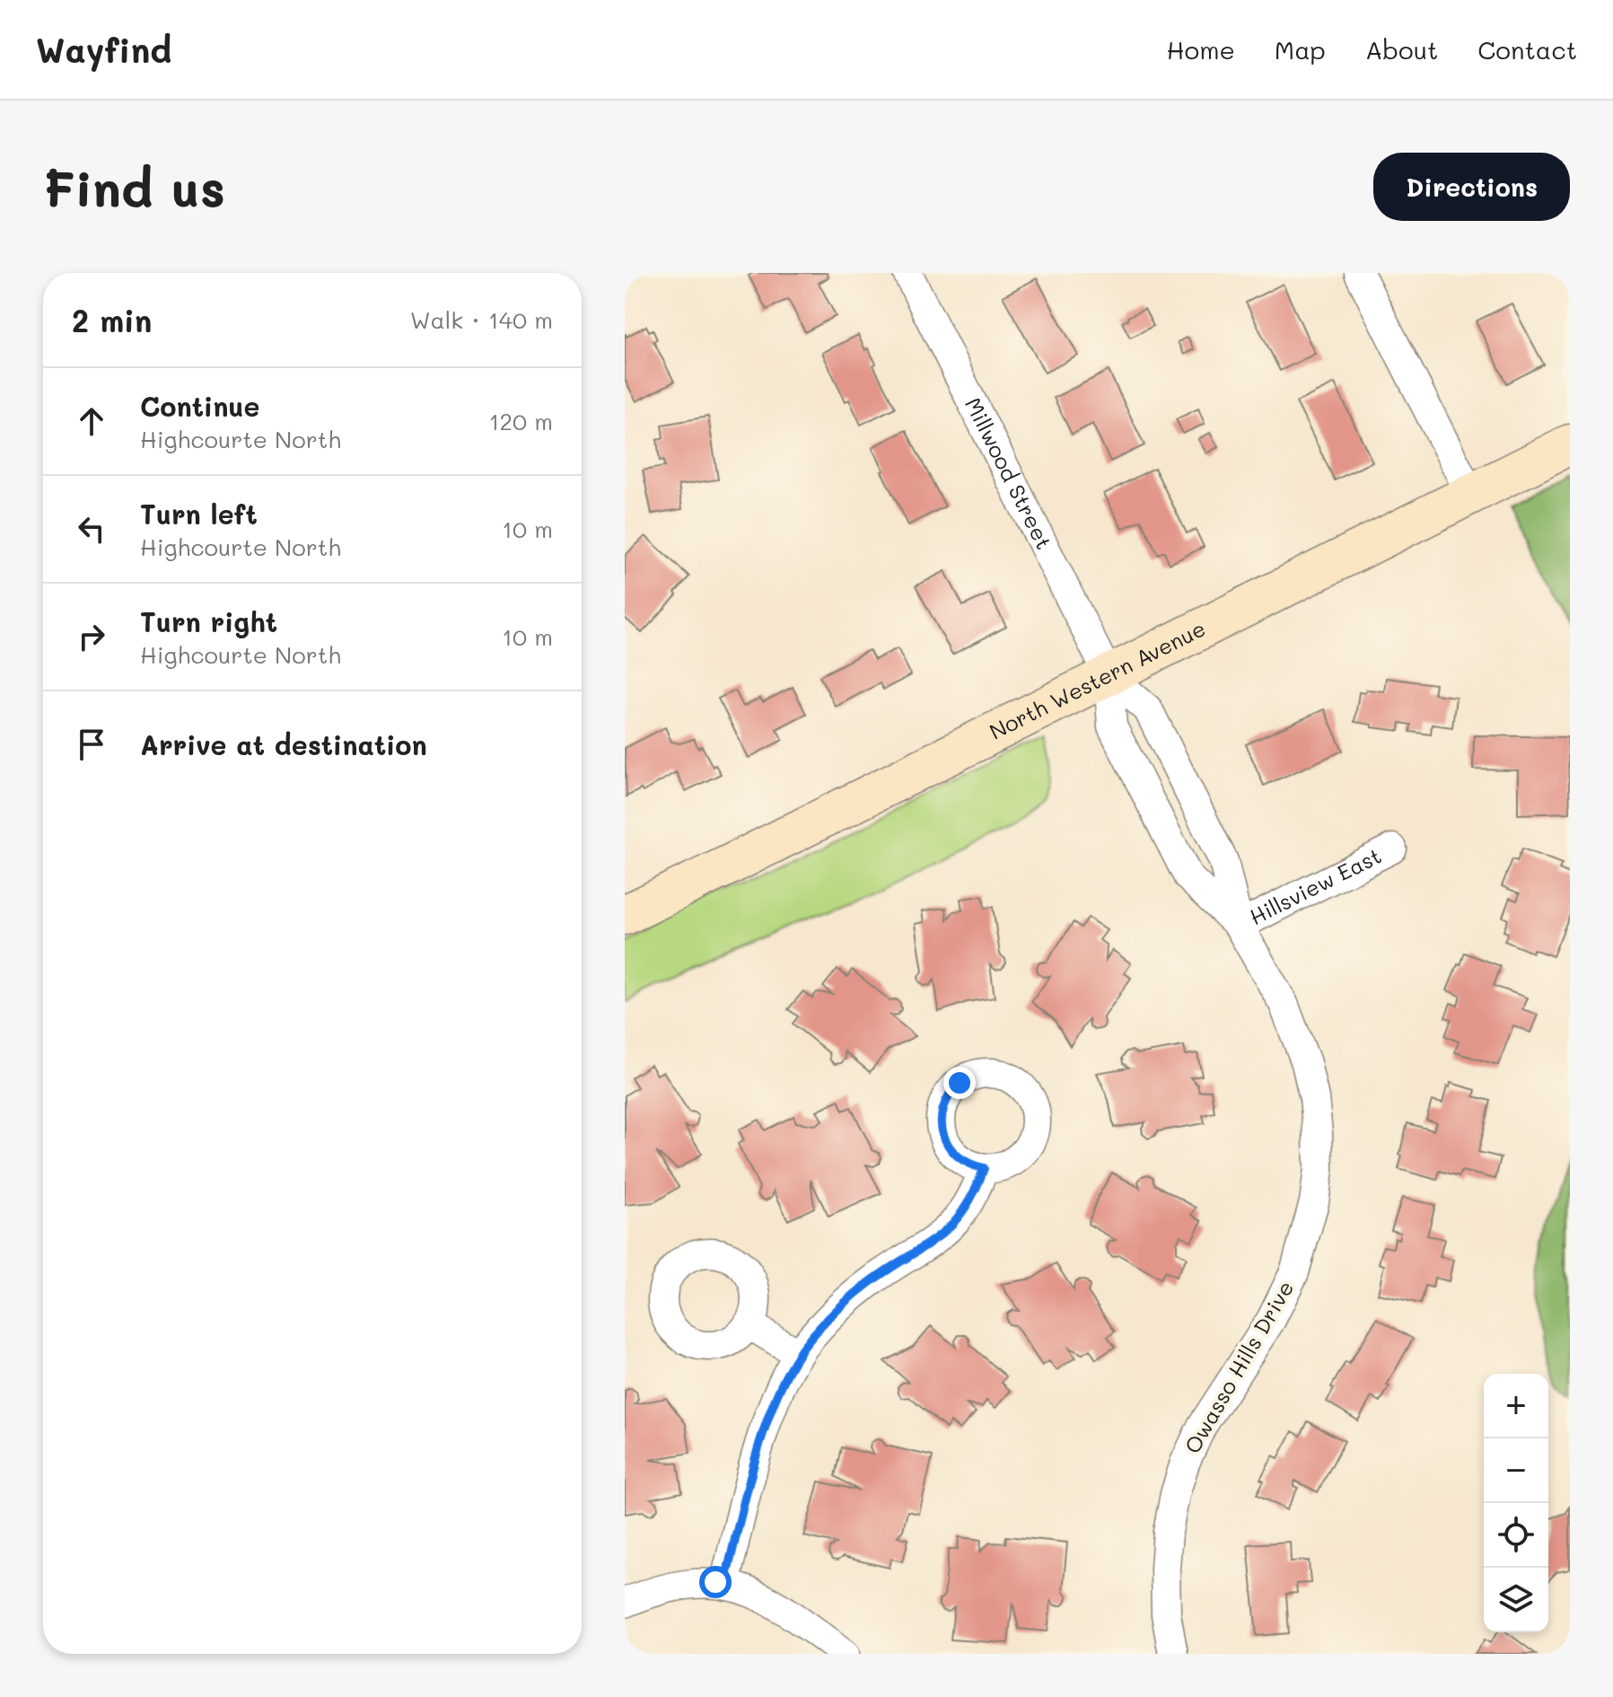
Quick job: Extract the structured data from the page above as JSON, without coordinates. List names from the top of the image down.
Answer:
{
  "streets": {
    "street": [
      "Millwood Street",
      "North Western Avenue",
      "Hillsview East",
      "Owasso Hills Drive"
    ]
  },
  "crossings": [
    ["Millwood Street", "North Western Avenue"],
    ["Hillsview East", "Owasso Hills Drive"]
  ],
  "page": {
    "header": "Wayfind",
    "nav": [
      "Home",
      "Map",
      "About",
      "Contact"
    ],
    "buttons": "Directions",
    "title": "Find us",
    "heading": ["2 min", "Walk · 140 m"],
    "list": [
      ["Continue", "Highcourte North", "120 m"],
      ["Turn left", "Highcourte North", "10 m"],
      ["Turn right", "Highcourte North", "10 m"],
      "Arrive at destination"
    ],
    "map_buttons": ["+", "−"]
  }
}
